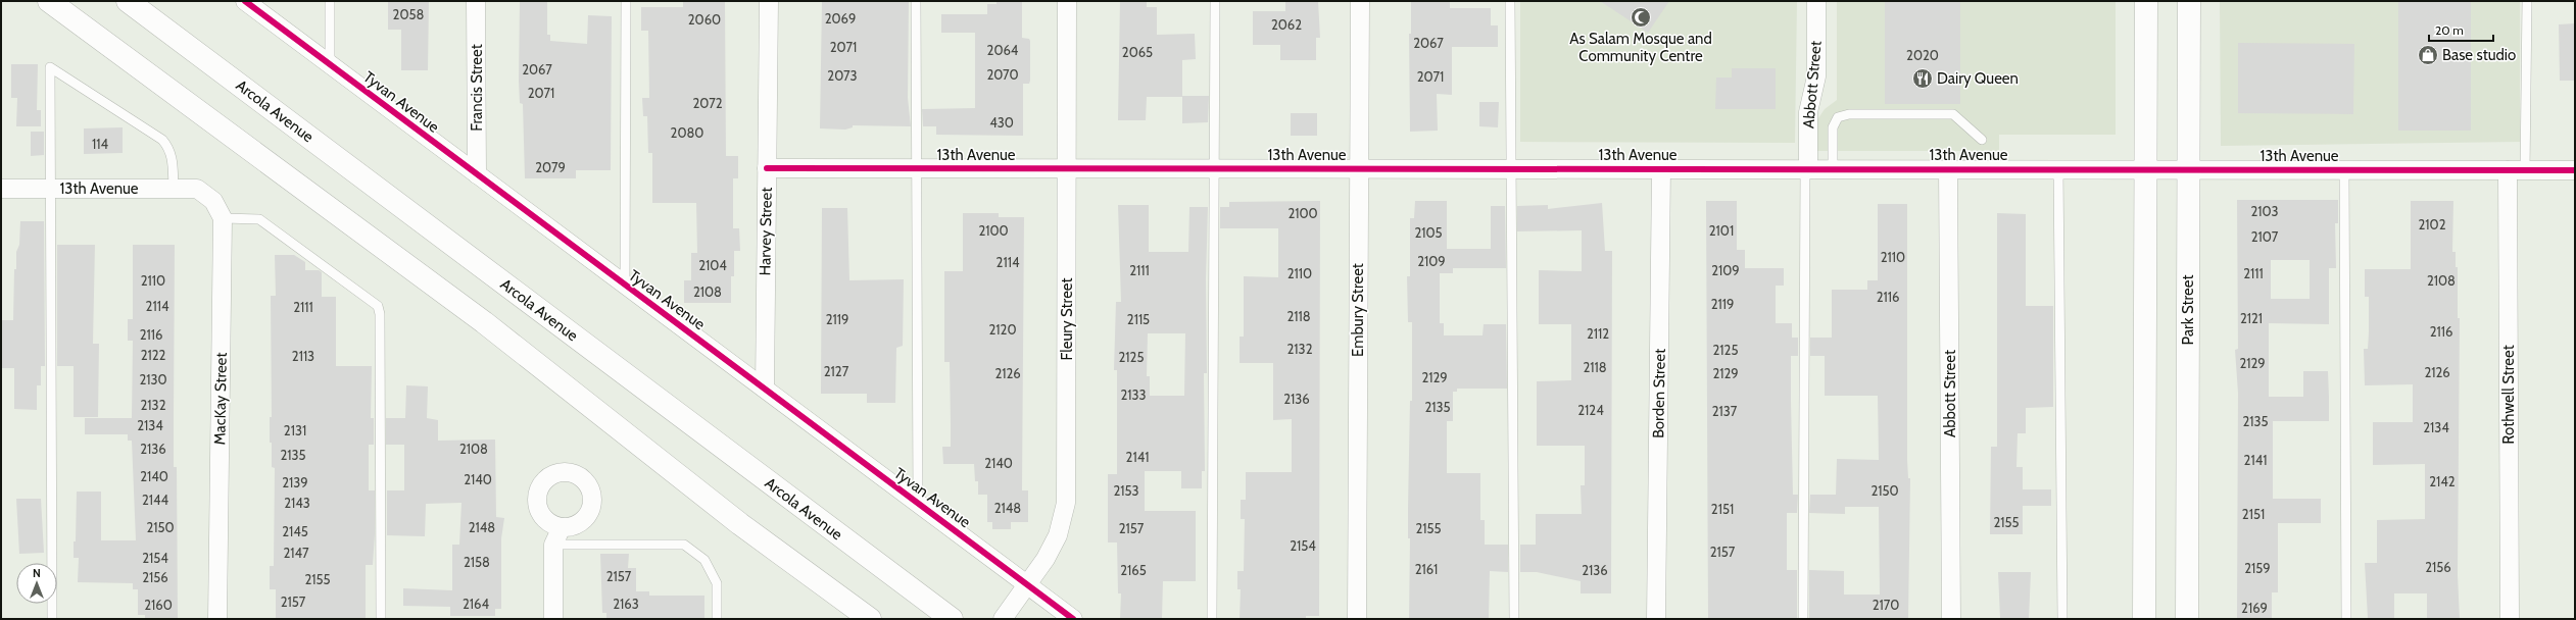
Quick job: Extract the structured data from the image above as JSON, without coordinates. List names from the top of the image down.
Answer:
{
  "streets": {
    "main road": ["Arcola Avenue", "Park Street"],
    "street": [
      "Abbott Street",
      "Francis Street",
      "Tyvan Avenue",
      "13th Avenue",
      "Harvey Street",
      "Embury Street",
      "Fleury Street",
      "Borden Street",
      "Rothwell Street",
      "MacKay Street"
    ]
  },
  "crossings": [
    ["Abbott Street", "13th Avenue"],
    ["Francis Street", "Tyvan Avenue"],
    ["Tyvan Avenue", "Harvey Street"],
    ["Tyvan Avenue", "Fleury Street"],
    ["13th Avenue", "Harvey Street"],
    ["13th Avenue", "Embury Street"],
    ["13th Avenue", "Park Street"],
    ["13th Avenue", "Fleury Street"],
    ["13th Avenue", "Borden Street"],
    ["13th Avenue", "Rothwell Street"],
    ["13th Avenue", "MacKay Street"]
  ],
  "places": {
    "mosque": ["As Salam Mosque and Community Centre"],
    "shop": ["Base studio"],
    "restaurant": ["Dairy Queen"]
  },
  "house_numbers": [
    "2058",
    "2069",
    "2060",
    "2062",
    "2067",
    "2071",
    "2064",
    "2065",
    "2020",
    "2067",
    "2070",
    "2073",
    "2071",
    "2071",
    "2072",
    "430",
    "2080",
    "114",
    "2079",
    "2103",
    "2100",
    "2102",
    "2100",
    "2101",
    "2105",
    "2107",
    "2110",
    "2109",
    "2114",
    "2104",
    "2111",
    "2109",
    "2110",
    "2111",
    "2110",
    "2108",
    "2108",
    "2116",
    "2119",
    "2114",
    "2111",
    "2118",
    "2121",
    "2119",
    "2115",
    "2120",
    "2116",
    "2112",
    "2116",
    "2132",
    "2125",
    "2122",
    "2113",
    "2125",
    "2129",
    "2118",
    "2127",
    "2126",
    "2126",
    "2129",
    "2129",
    "2130",
    "2133",
    "2136",
    "2132",
    "2135",
    "2124",
    "2137",
    "2135",
    "2134",
    "2134",
    "2131",
    "2136",
    "2108",
    "2135",
    "2141",
    "2141",
    "2140",
    "2140",
    "2140",
    "2142",
    "2139",
    "2153",
    "2150",
    "2144",
    "2143",
    "2148",
    "2151",
    "2151",
    "2155",
    "2150",
    "2148",
    "2157",
    "2155",
    "2145",
    "2154",
    "2157",
    "2147",
    "2154",
    "2158",
    "2156",
    "2159",
    "2161",
    "2165",
    "2136",
    "2157",
    "2156",
    "2155",
    "2157",
    "2164",
    "2163",
    "2160",
    "2170",
    "2169"
  ],
  "scale_bar": "20 m",
  "north": "top"
}
